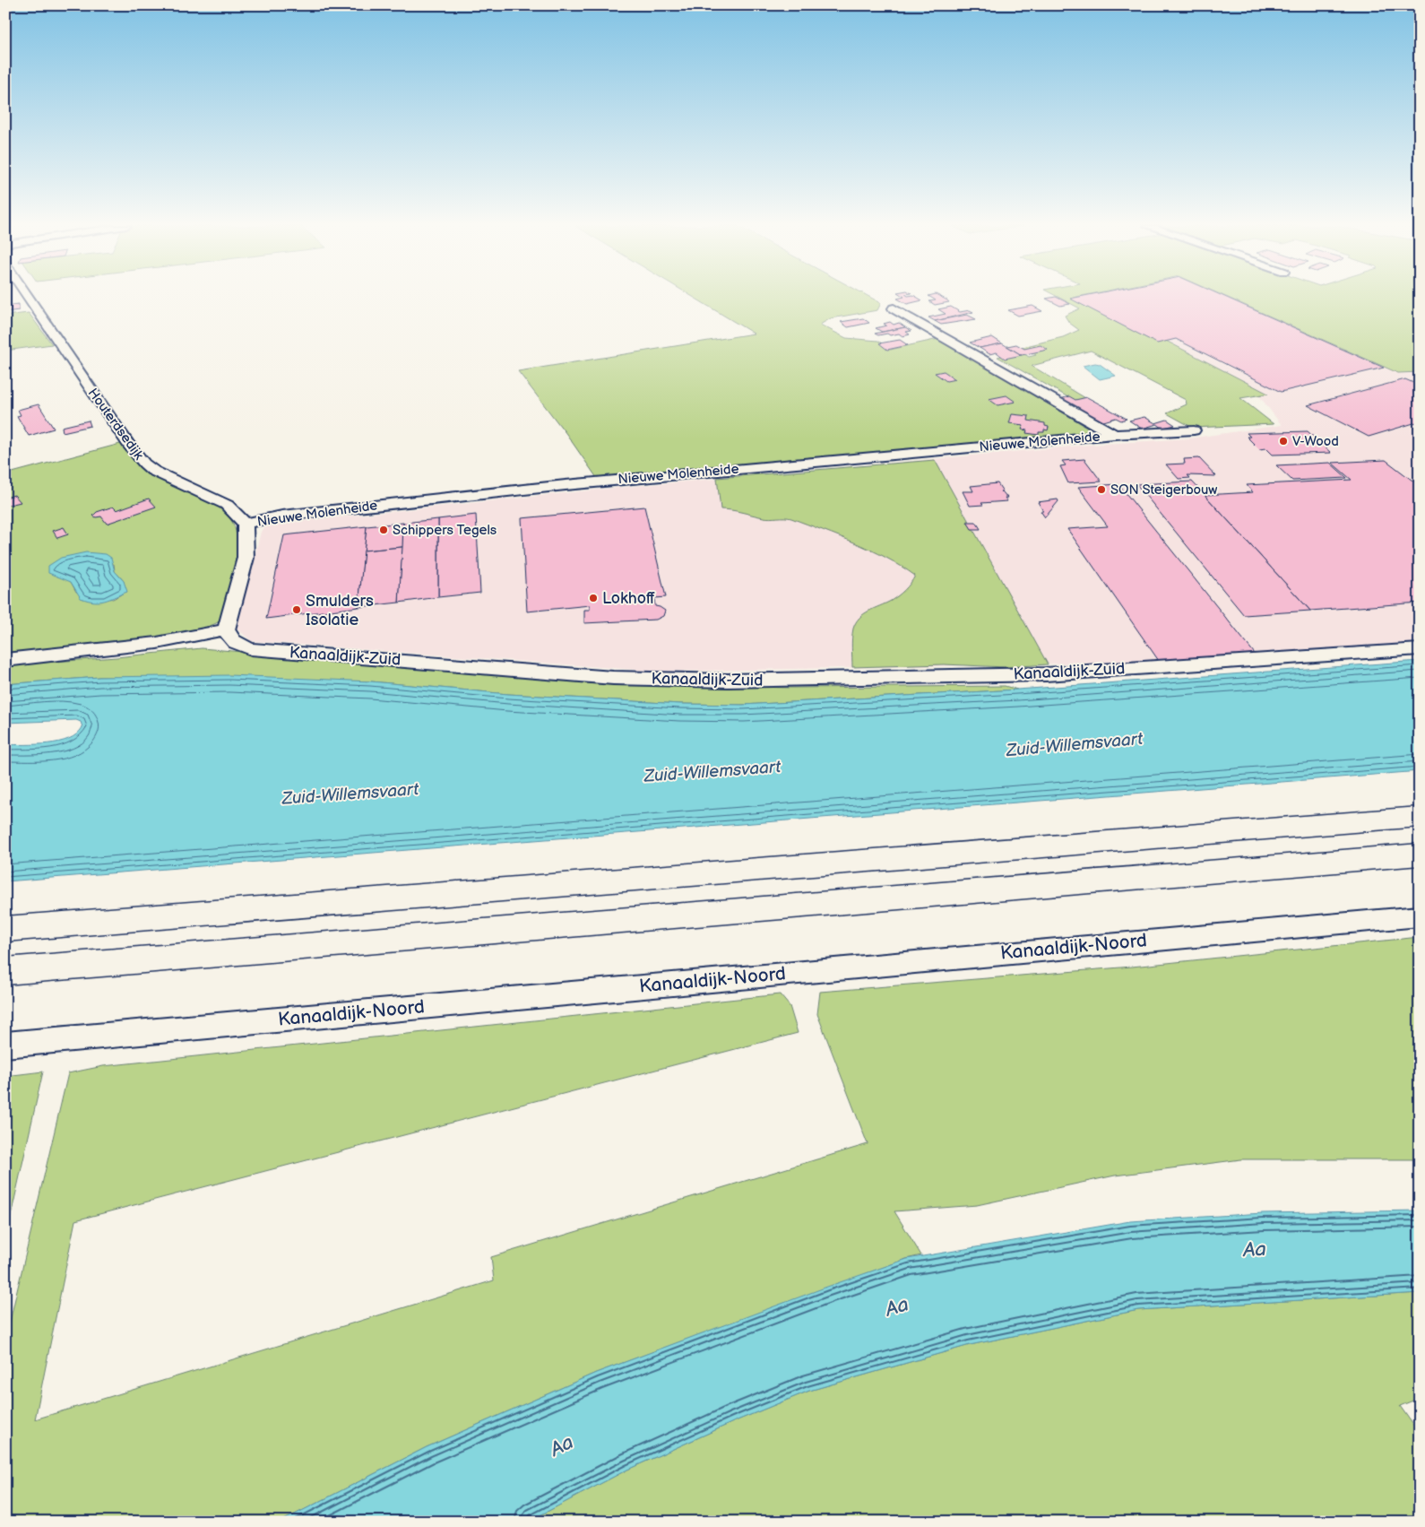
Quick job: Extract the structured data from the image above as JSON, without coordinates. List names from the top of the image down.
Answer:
{
  "streets": {
    "street": [
      "Houterdsedijk",
      "Nieuwe Molenheide",
      "Kanaaldijk-Zuid",
      "Kanaaldijk-Noord"
    ]
  },
  "crossings": [
    ["Houterdsedijk", "Nieuwe Molenheide"]
  ],
  "water": ["Zuid-Willemsvaart", "Aa"],
  "places": [
    "V-Wood",
    "SON Steigerbouw",
    "Schippers Tegels",
    "Lokhoff",
    "Smulders Isolatie"
  ]
}
